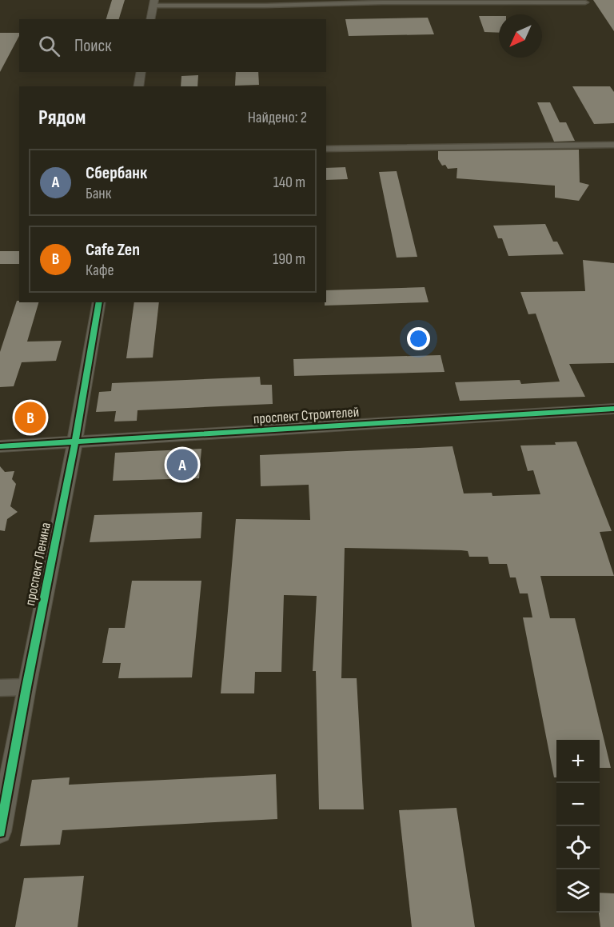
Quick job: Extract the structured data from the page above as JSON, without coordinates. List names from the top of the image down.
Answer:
{
  "streets": {
    "street": ["проспект Строителей", "проспект Ленина"]
  },
  "crossings": [
    ["проспект Строителей", "проспект Ленина"]
  ],
  "north": "bottom left",
  "page": {
    "search": "Поиск",
    "heading": ["Рядом", "Найдено: 2"],
    "list": [
      {
        "mark": "A",
        "name": "Сбербанк",
        "note": "Банк",
        "value": "140 m"
      },
      {
        "mark": "B",
        "name": "Cafe Zen",
        "note": "Кафе",
        "value": "190 m"
      }
    ],
    "pins": ["B", "A"],
    "map_buttons": ["+", "−"]
  }
}
